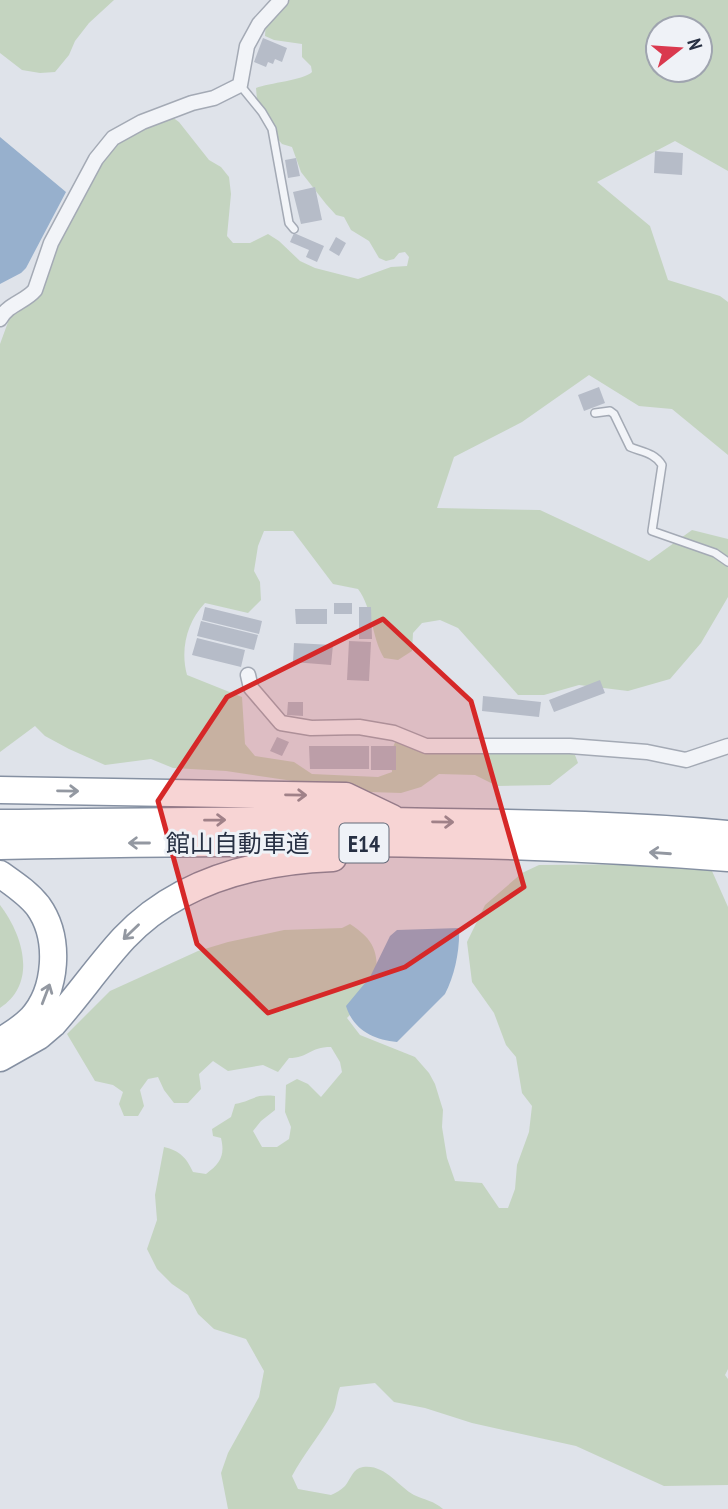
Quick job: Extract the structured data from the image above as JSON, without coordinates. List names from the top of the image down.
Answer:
{
  "streets": {
    "highway": ["館山自動車道", "E14"]
  },
  "north": "right"
}
